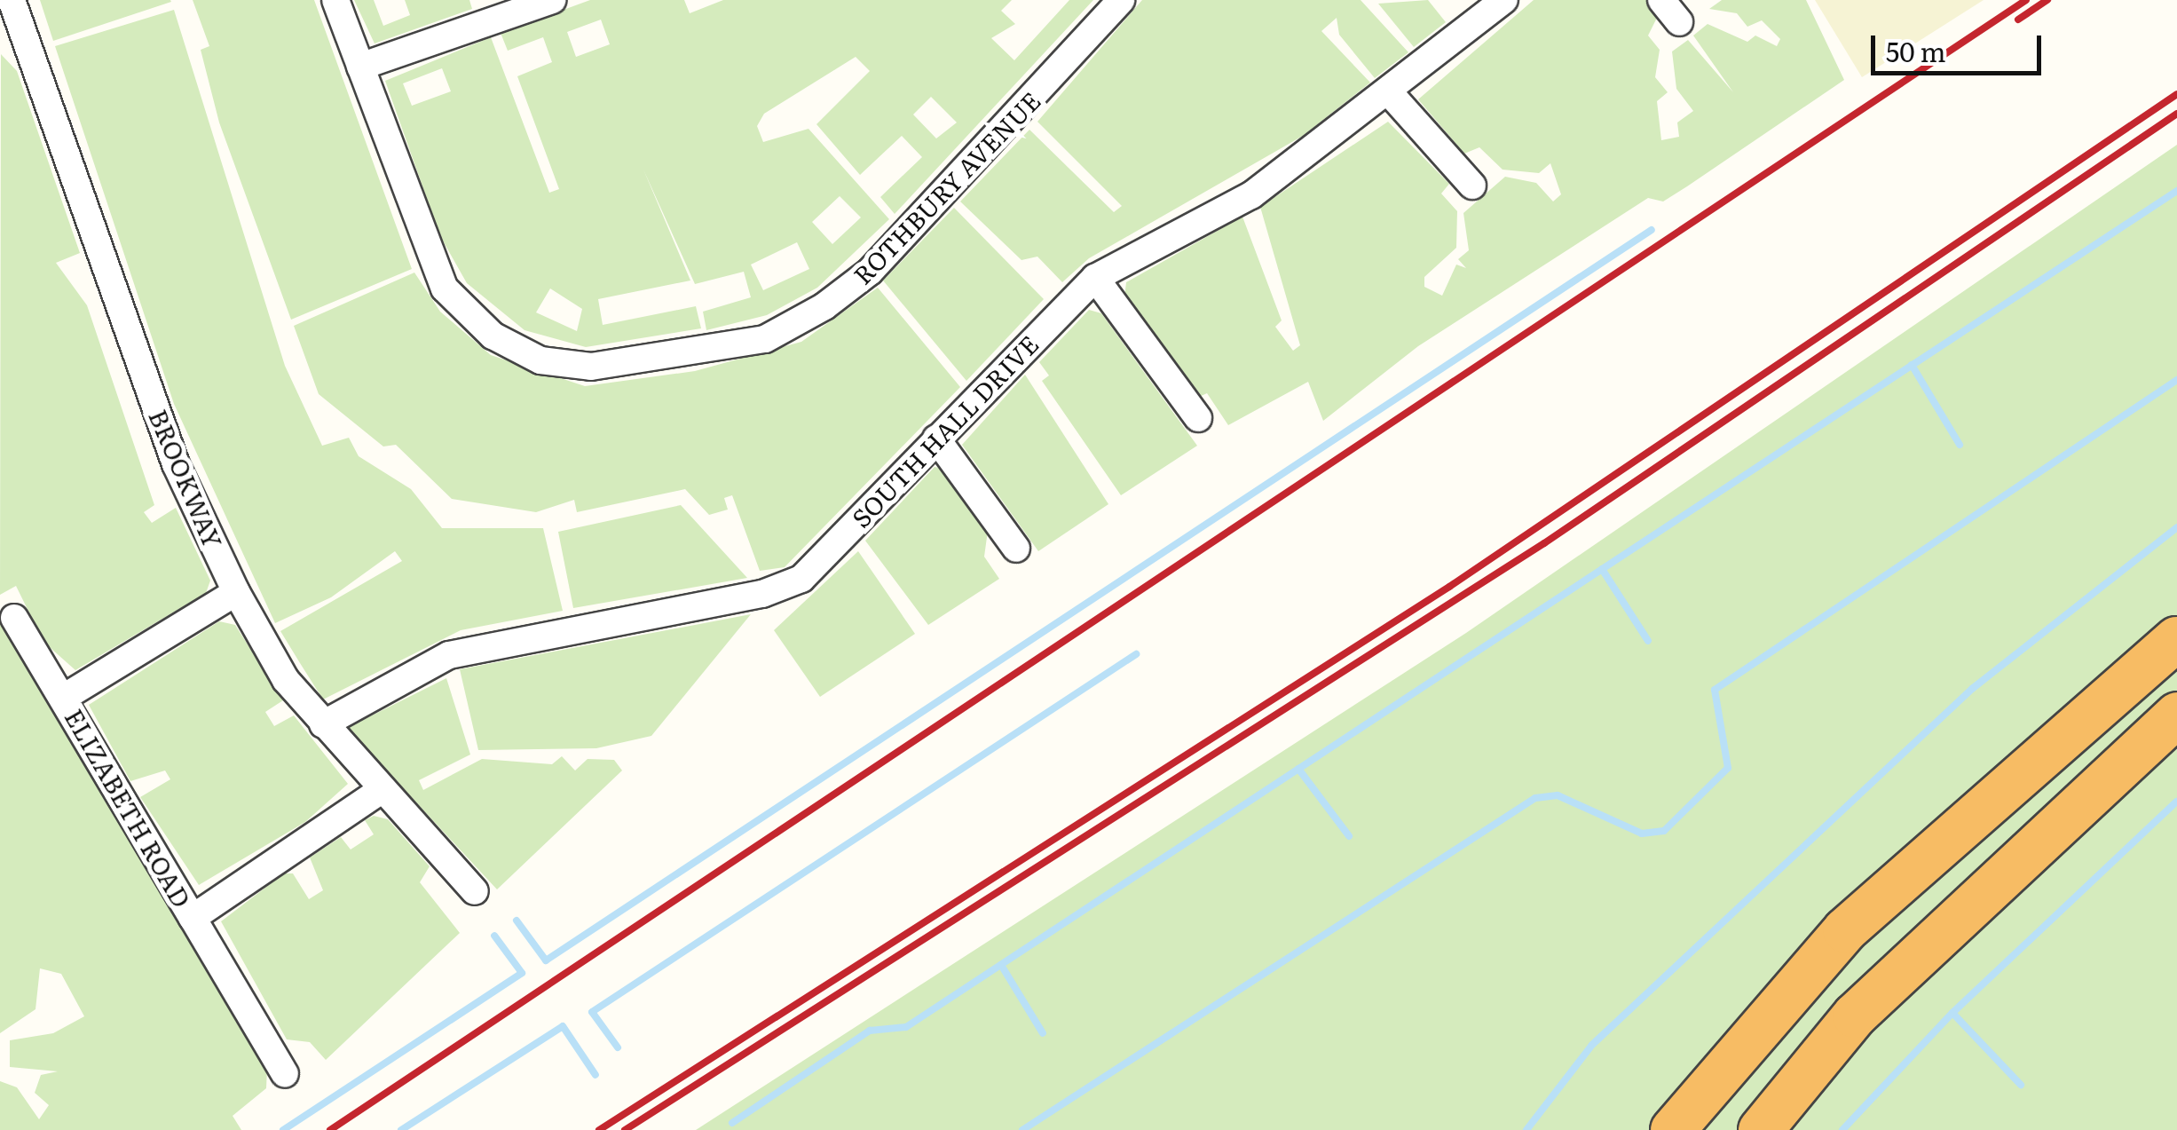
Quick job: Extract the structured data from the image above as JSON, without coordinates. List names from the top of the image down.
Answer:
{
  "streets": {
    "street": [
      "ROTHBURY AVENUE",
      "SOUTH HALL DRIVE",
      "BROOKWAY",
      "ELIZABETH ROAD"
    ]
  },
  "crossings": [
    ["SOUTH HALL DRIVE", "BROOKWAY"],
    ["BROOKWAY", "ELIZABETH ROAD"]
  ],
  "scale_bar": "50 m"
}
